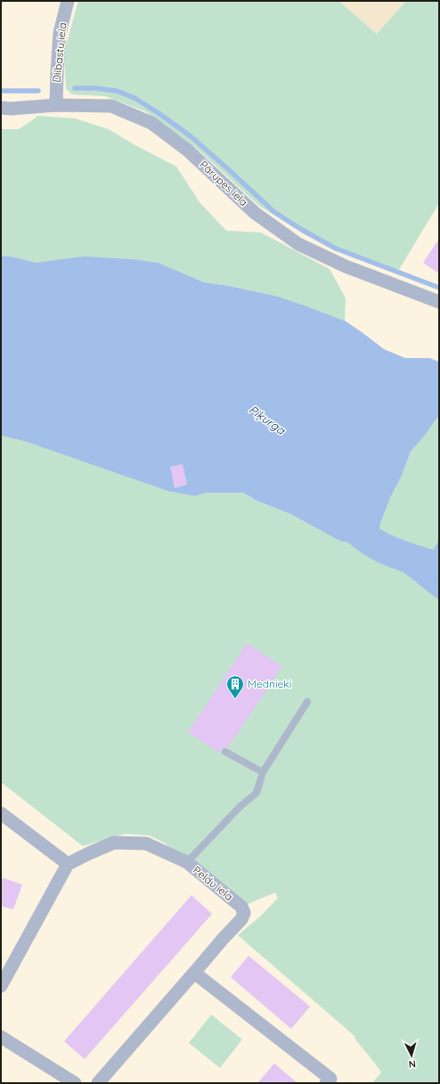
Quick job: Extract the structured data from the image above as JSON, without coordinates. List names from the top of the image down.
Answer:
{
  "streets": {
    "street": ["Dilbastu iela", "Pārupes iela", "Peldu iela"]
  },
  "crossings": [
    ["Dilbastu iela", "Pārupes iela"]
  ],
  "water": ["Piķurga"],
  "places": {
    "building": ["Mednieki"]
  },
  "north": "bottom"
}
